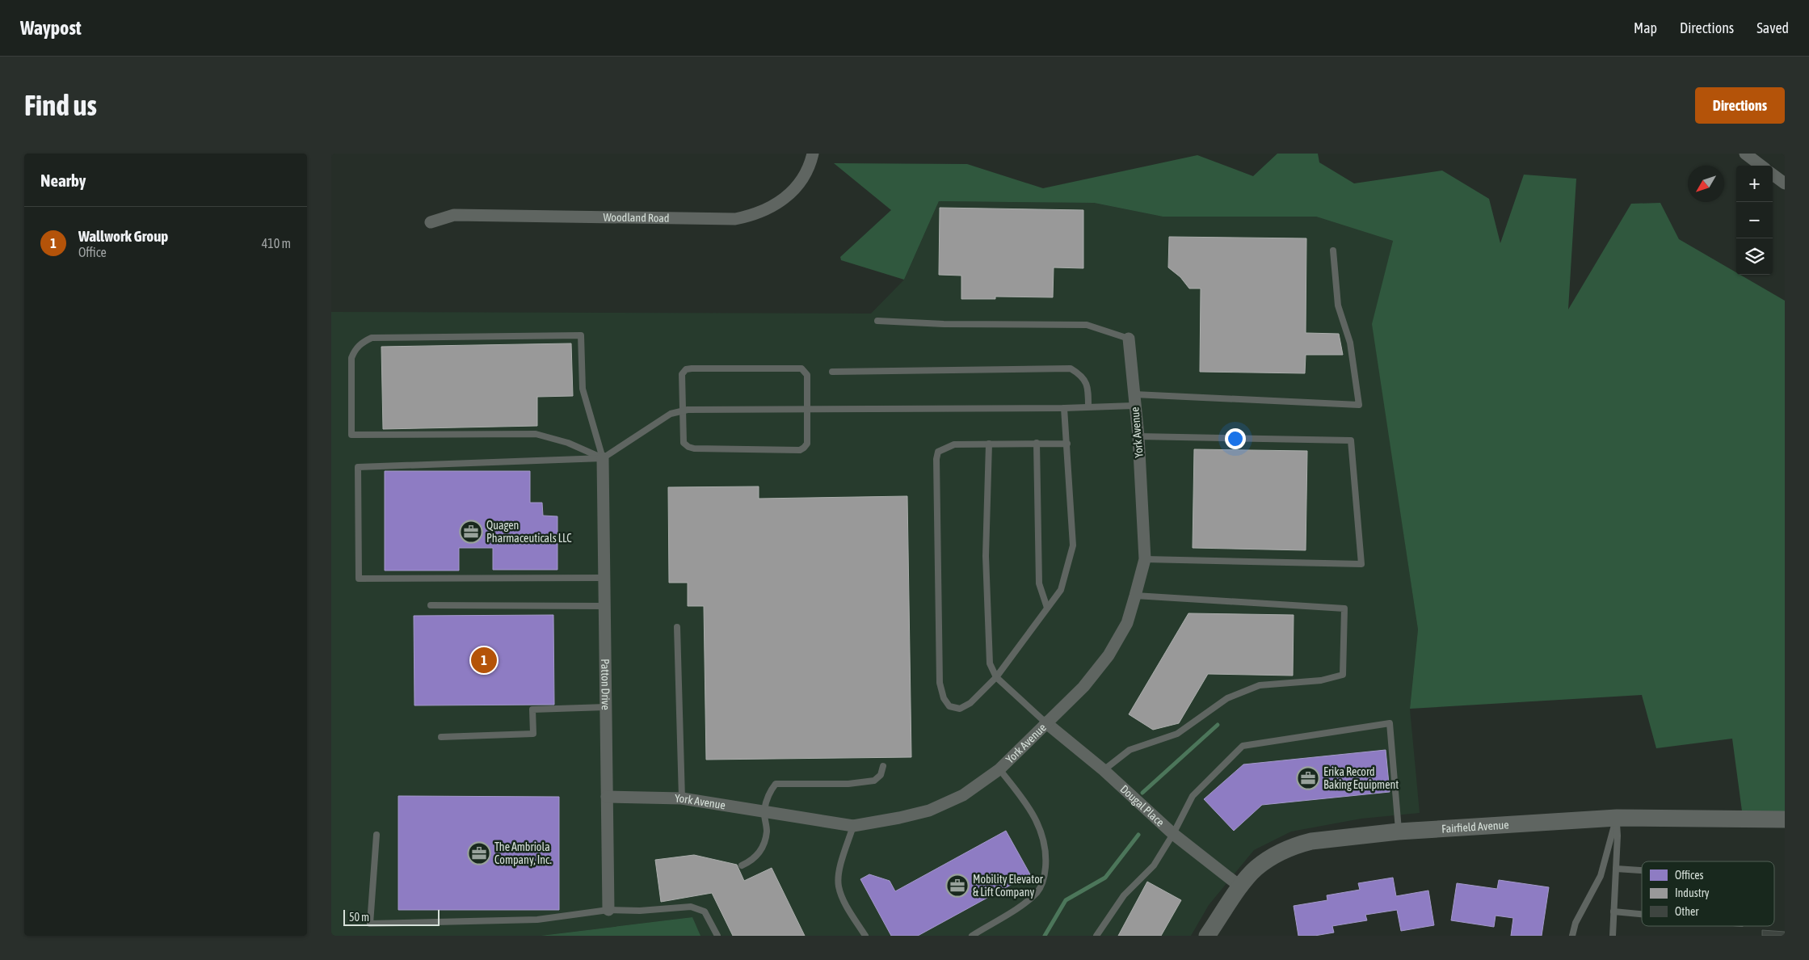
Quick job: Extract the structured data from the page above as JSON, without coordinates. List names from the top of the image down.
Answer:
{
  "streets": {
    "street": [
      "Woodland Road",
      "York Avenue",
      "Patton Drive",
      "Dougal Place",
      "Fairfield Avenue"
    ]
  },
  "crossings": [
    ["York Avenue", "Patton Drive"],
    ["York Avenue", "Dougal Place"],
    ["Dougal Place", "Fairfield Avenue"]
  ],
  "places": {
    "office": [
      "Quagen Pharmaceuticals LLC",
      "Erika Record Baking Equipment",
      "The Ambriola Company, Inc.",
      "Mobility Elevator & Lift Company"
    ]
  },
  "legend": ["Offices", "Industry", "Other"],
  "scale_bar": "50 m",
  "north": "bottom left",
  "page": {
    "header": "Waypost",
    "nav": ["Map", "Directions", "Saved"],
    "buttons": "Directions",
    "title": "Find us",
    "heading": "Nearby",
    "map_buttons": ["+", "−"],
    "list": [
      {
        "mark": "1",
        "name": "Wallwork Group",
        "note": "Office",
        "value": "410 m"
      }
    ],
    "pins": "1",
    "scale": "50 m"
  }
}
